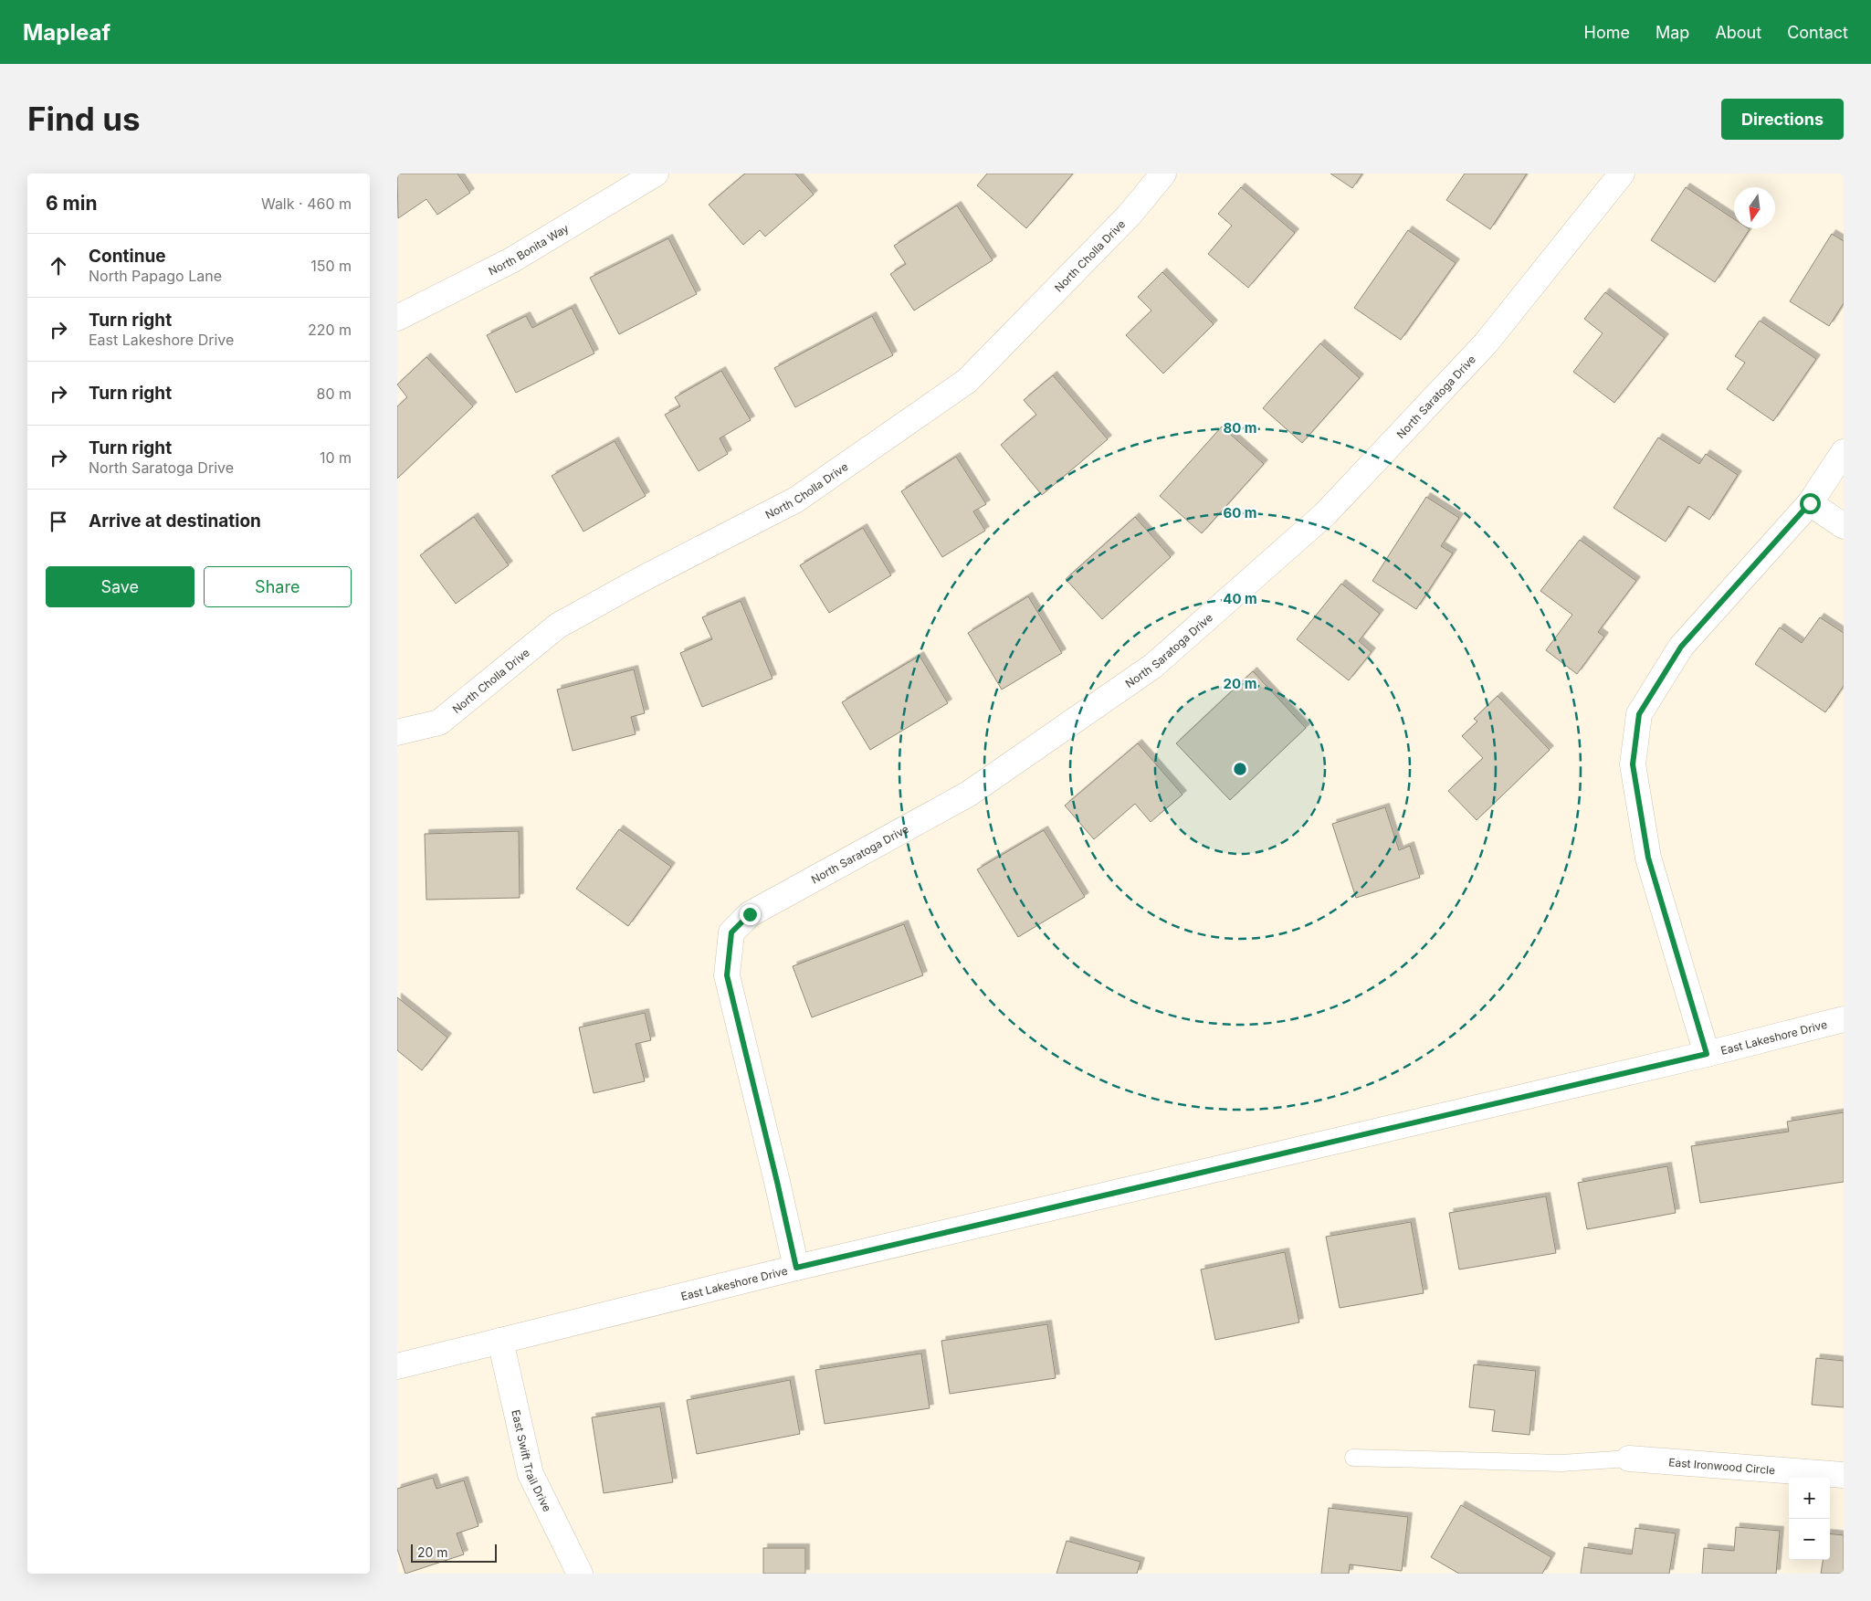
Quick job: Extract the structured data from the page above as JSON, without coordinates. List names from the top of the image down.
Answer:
{
  "streets": {
    "street": [
      "North Bonita Way",
      "North Cholla Drive",
      "North Saratoga Drive",
      "East Lakeshore Drive",
      "East Swift Trail Drive",
      "East Ironwood Circle"
    ]
  },
  "crossings": [
    ["North Saratoga Drive", "East Lakeshore Drive"],
    ["East Lakeshore Drive", "East Swift Trail Drive"]
  ],
  "scale_bar": "20 m",
  "north": "bottom",
  "page": {
    "header": "Mapleaf",
    "nav": [
      "Home",
      "Map",
      "About",
      "Contact"
    ],
    "buttons": [
      "Directions",
      ["Save", "Share"]
    ],
    "title": "Find us",
    "heading": ["6 min", "Walk · 460 m"],
    "list": [
      ["Continue", "North Papago Lane", "150 m"],
      ["Turn right", "East Lakeshore Drive", "220 m"],
      ["Turn right", "80 m"],
      ["Turn right", "North Saratoga Drive", "10 m"],
      "Arrive at destination"
    ],
    "map_buttons": ["+", "−"],
    "scale": "20 m"
  },
  "rings": [
    "80 m",
    "60 m",
    "40 m",
    "20 m"
  ]
}
